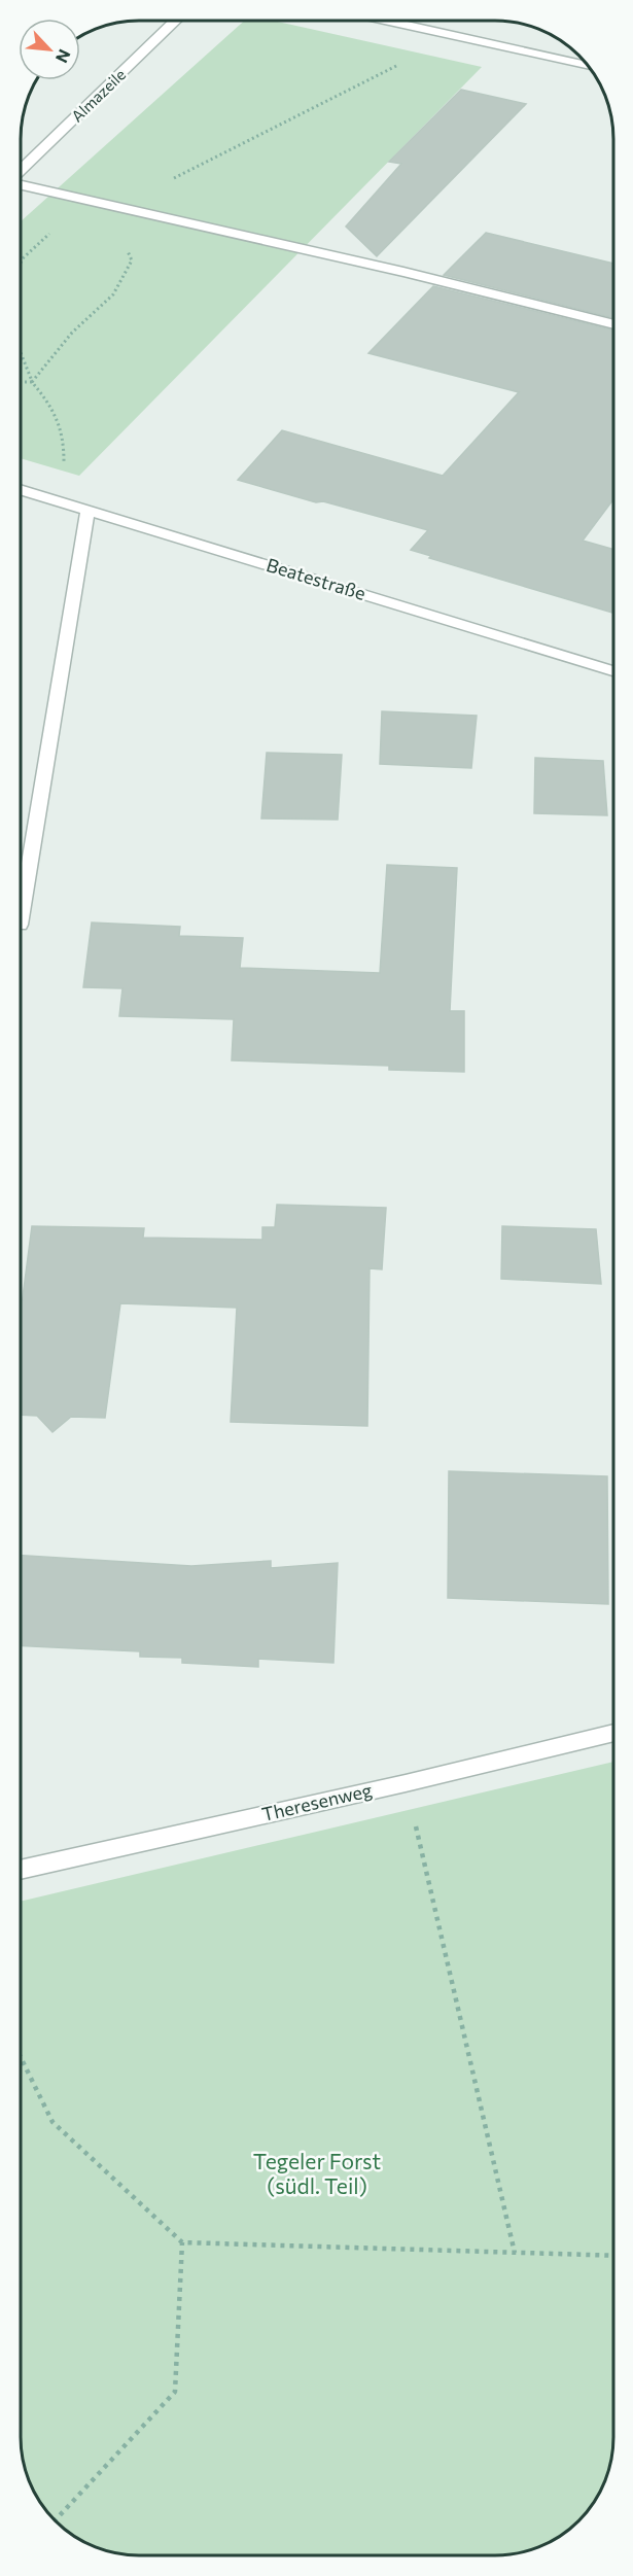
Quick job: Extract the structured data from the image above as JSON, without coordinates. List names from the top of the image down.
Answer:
{
  "streets": {
    "street": ["Almazeile", "Beatestraße", "Theresenweg"]
  },
  "parks": ["Tegeler Forst (südl. Teil)"],
  "north": "bottom right"
}
